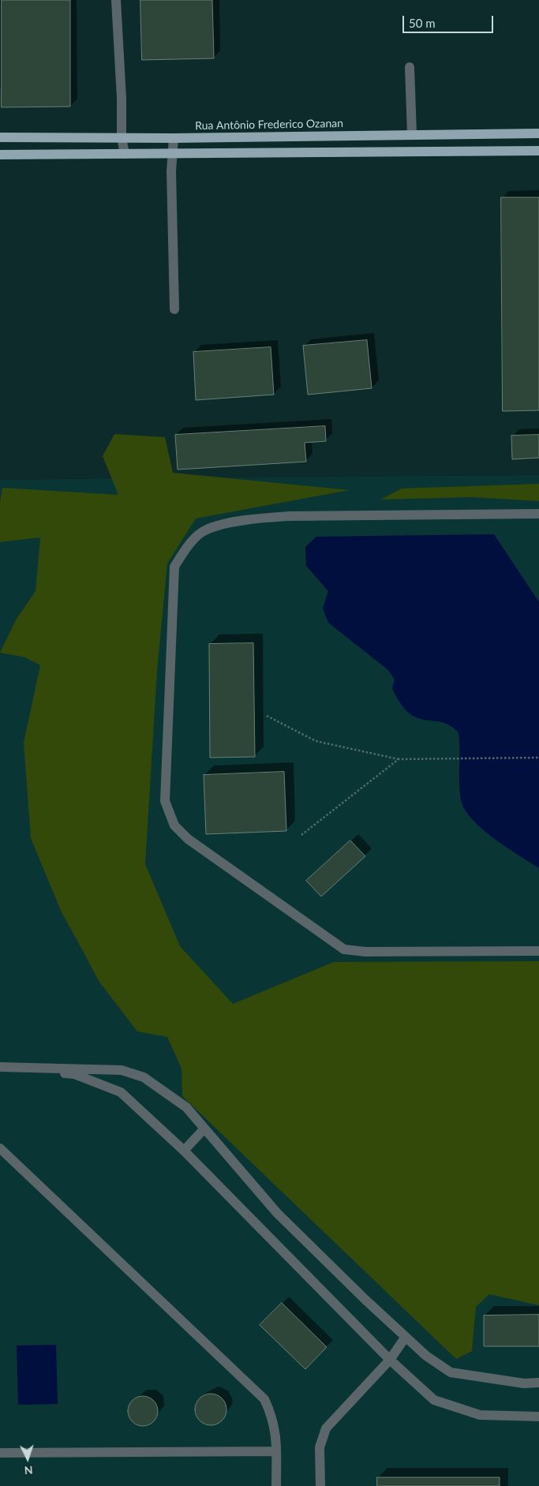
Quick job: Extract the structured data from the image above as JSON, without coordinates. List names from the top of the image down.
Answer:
{
  "streets": {
    "main road": ["Rua Antônio Frederico Ozanan"]
  },
  "scale_bar": "50 m",
  "north": "bottom"
}
